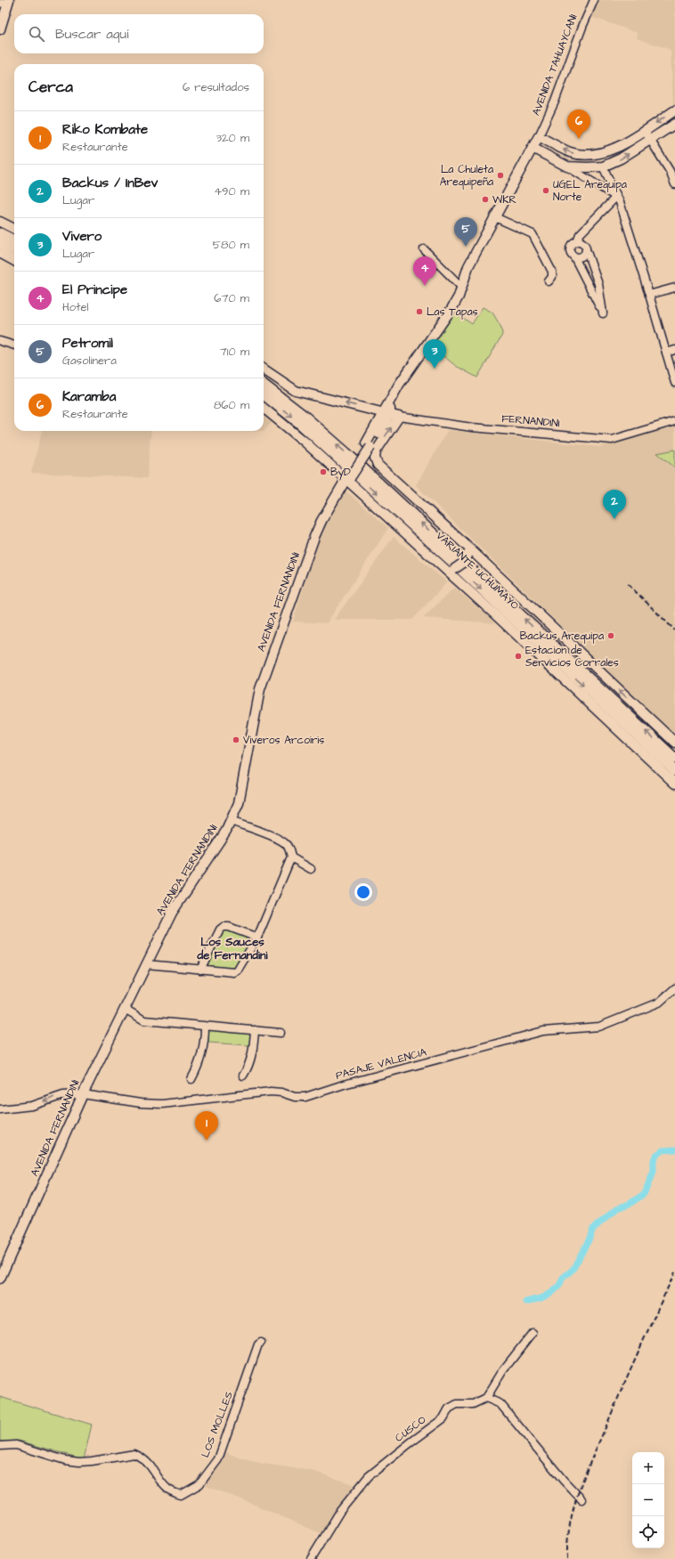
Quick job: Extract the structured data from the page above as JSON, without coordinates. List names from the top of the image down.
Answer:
{
  "streets": {
    "highway": ["VARIANTE UCHUMAYO"],
    "main road": ["AVENIDA TAHUAYCANI", "AVENIDA FERNANDINI"],
    "street": [
      "FERNANDINI",
      "PASAJE VALENCIA",
      "LOS MOLLES",
      "CUSCO"
    ]
  },
  "crossings": [
    ["AVENIDA TAHUAYCANI", "FERNANDINI"],
    ["AVENIDA TAHUAYCANI", "VARIANTE UCHUMAYO"],
    ["AVENIDA TAHUAYCANI", "AVENIDA FERNANDINI"],
    ["FERNANDINI", "VARIANTE UCHUMAYO"],
    ["VARIANTE UCHUMAYO", "AVENIDA FERNANDINI"],
    ["AVENIDA FERNANDINI", "PASAJE VALENCIA"]
  ],
  "districts": ["Los Sauces de Fernandini"],
  "places": [
    "La Chuleta Arequipeña",
    "UGEL Arequipa Norte",
    "WKR",
    "Las Tapas",
    "ByD",
    "Backus Arequipa",
    "Estacion de Servicios Corrales",
    "Viveros Arcoiris"
  ],
  "page": {
    "search": "Buscar aquí",
    "heading": ["Cerca", "6 resultados"],
    "pins": [
      "6",
      "5",
      "4",
      "3",
      "2",
      "1"
    ],
    "list": [
      {
        "mark": "1",
        "name": "Riko Kombate",
        "note": "Restaurante",
        "value": "320 m"
      },
      {
        "mark": "2",
        "name": "Backus / InBev",
        "note": "Lugar",
        "value": "490 m"
      },
      {
        "mark": "3",
        "name": "Vivero",
        "note": "Lugar",
        "value": "580 m"
      },
      {
        "mark": "4",
        "name": "El Principe",
        "note": "Hotel",
        "value": "670 m"
      },
      {
        "mark": "5",
        "name": "Petromil",
        "note": "Gasolinera",
        "value": "710 m"
      },
      {
        "mark": "6",
        "name": "Karamba",
        "note": "Restaurante",
        "value": "860 m"
      }
    ],
    "map_buttons": ["+", "−"]
  }
}
